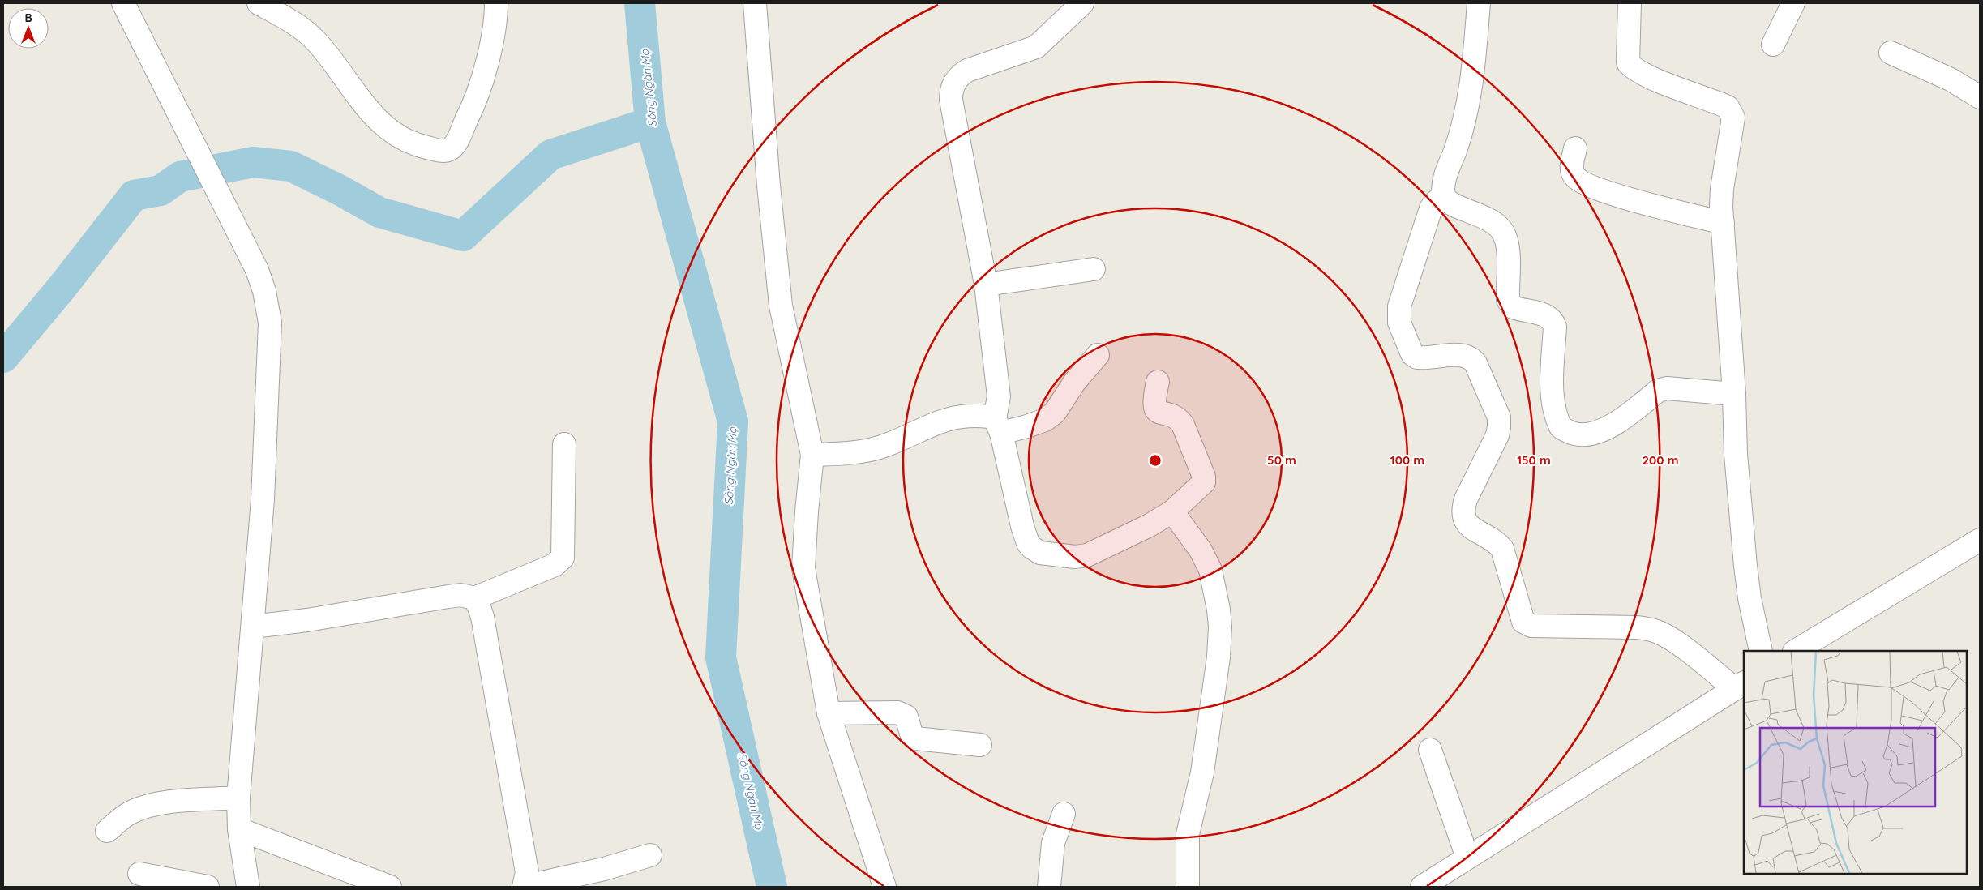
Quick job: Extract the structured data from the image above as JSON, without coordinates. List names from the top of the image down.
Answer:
{
  "water": ["Sông Ngàn Mọ"],
  "north": "top",
  "rings": [
    "50 m",
    "100 m",
    "150 m",
    "200 m"
  ]
}
